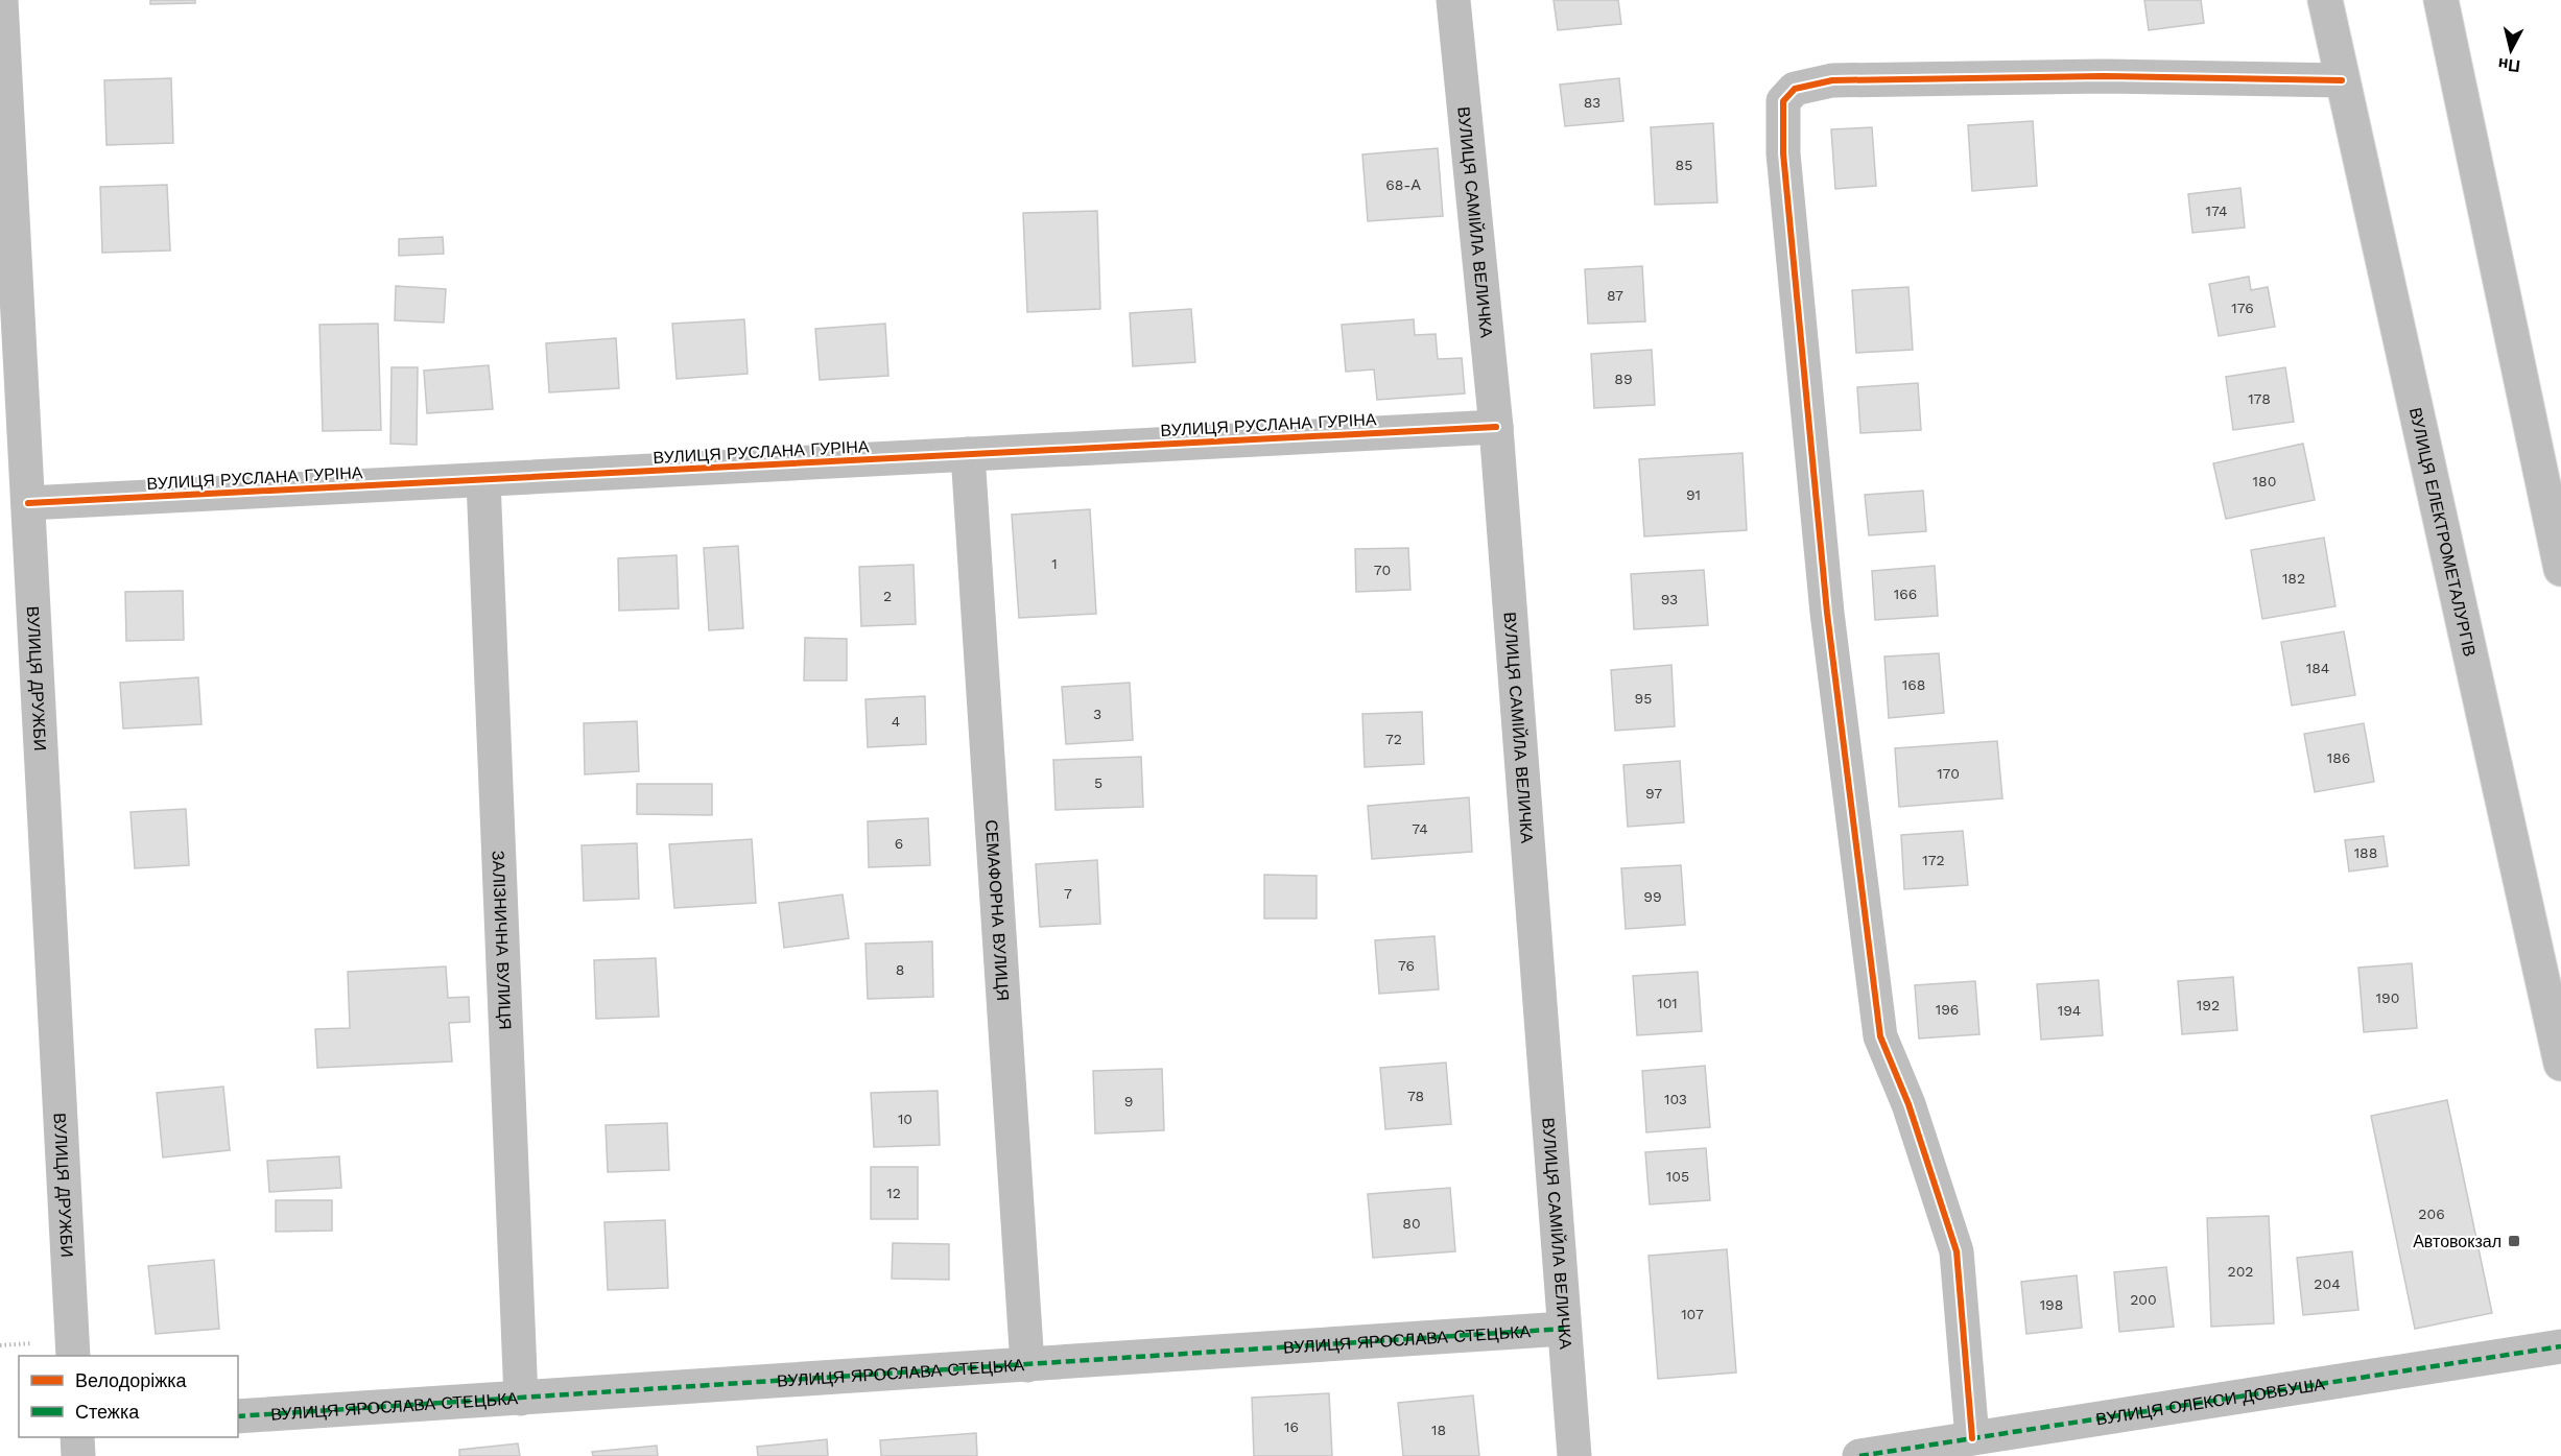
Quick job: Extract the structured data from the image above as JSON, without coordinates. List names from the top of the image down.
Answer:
{
  "streets": {
    "street": [
      "ВУЛИЦЯ САМІЙЛА ВЕЛИЧКА",
      "ВУЛИЦЯ РУСЛАНА ГУРІНА",
      "ВУЛИЦЯ ЕЛЕКТРОМЕТАЛУРГІВ",
      "ВУЛИЦЯ ДРУЖБИ",
      "СЕМАФОРНА ВУЛИЦЯ",
      "ЗАЛІЗНИЧНА ВУЛИЦЯ",
      "ВУЛИЦЯ ЯРОСЛАВА СТЕЦЬКА",
      "ВУЛИЦЯ ОЛЕКСИ ДОВБУША"
    ]
  },
  "crossings": [
    ["ВУЛИЦЯ САМІЙЛА ВЕЛИЧКА", "ВУЛИЦЯ РУСЛАНА ГУРІНА"],
    ["ВУЛИЦЯ САМІЙЛА ВЕЛИЧКА", "ВУЛИЦЯ ЯРОСЛАВА СТЕЦЬКА"],
    ["ВУЛИЦЯ РУСЛАНА ГУРІНА", "ВУЛИЦЯ ДРУЖБИ"],
    ["ВУЛИЦЯ РУСЛАНА ГУРІНА", "СЕМАФОРНА ВУЛИЦЯ"],
    ["ВУЛИЦЯ РУСЛАНА ГУРІНА", "ЗАЛІЗНИЧНА ВУЛИЦЯ"],
    ["СЕМАФОРНА ВУЛИЦЯ", "ВУЛИЦЯ ЯРОСЛАВА СТЕЦЬКА"],
    ["ЗАЛІЗНИЧНА ВУЛИЦЯ", "ВУЛИЦЯ ЯРОСЛАВА СТЕЦЬКА"]
  ],
  "places": {
    "transit": ["Автовокзал"]
  },
  "house_numbers": [
    "83",
    "85",
    "68-А",
    "174",
    "87",
    "176",
    "89",
    "178",
    "180",
    "91",
    "1",
    "70",
    "182",
    "166",
    "2",
    "93",
    "184",
    "168",
    "95",
    "3",
    "4",
    "72",
    "186",
    "170",
    "5",
    "97",
    "74",
    "6",
    "188",
    "172",
    "7",
    "99",
    "76",
    "8",
    "190",
    "101",
    "192",
    "196",
    "194",
    "78",
    "103",
    "9",
    "10",
    "105",
    "12",
    "206",
    "80",
    "202",
    "204",
    "200",
    "198",
    "107",
    "16",
    "18"
  ],
  "legend": ["Велодоріжка", "Стежка"],
  "north": "bottom"
}
